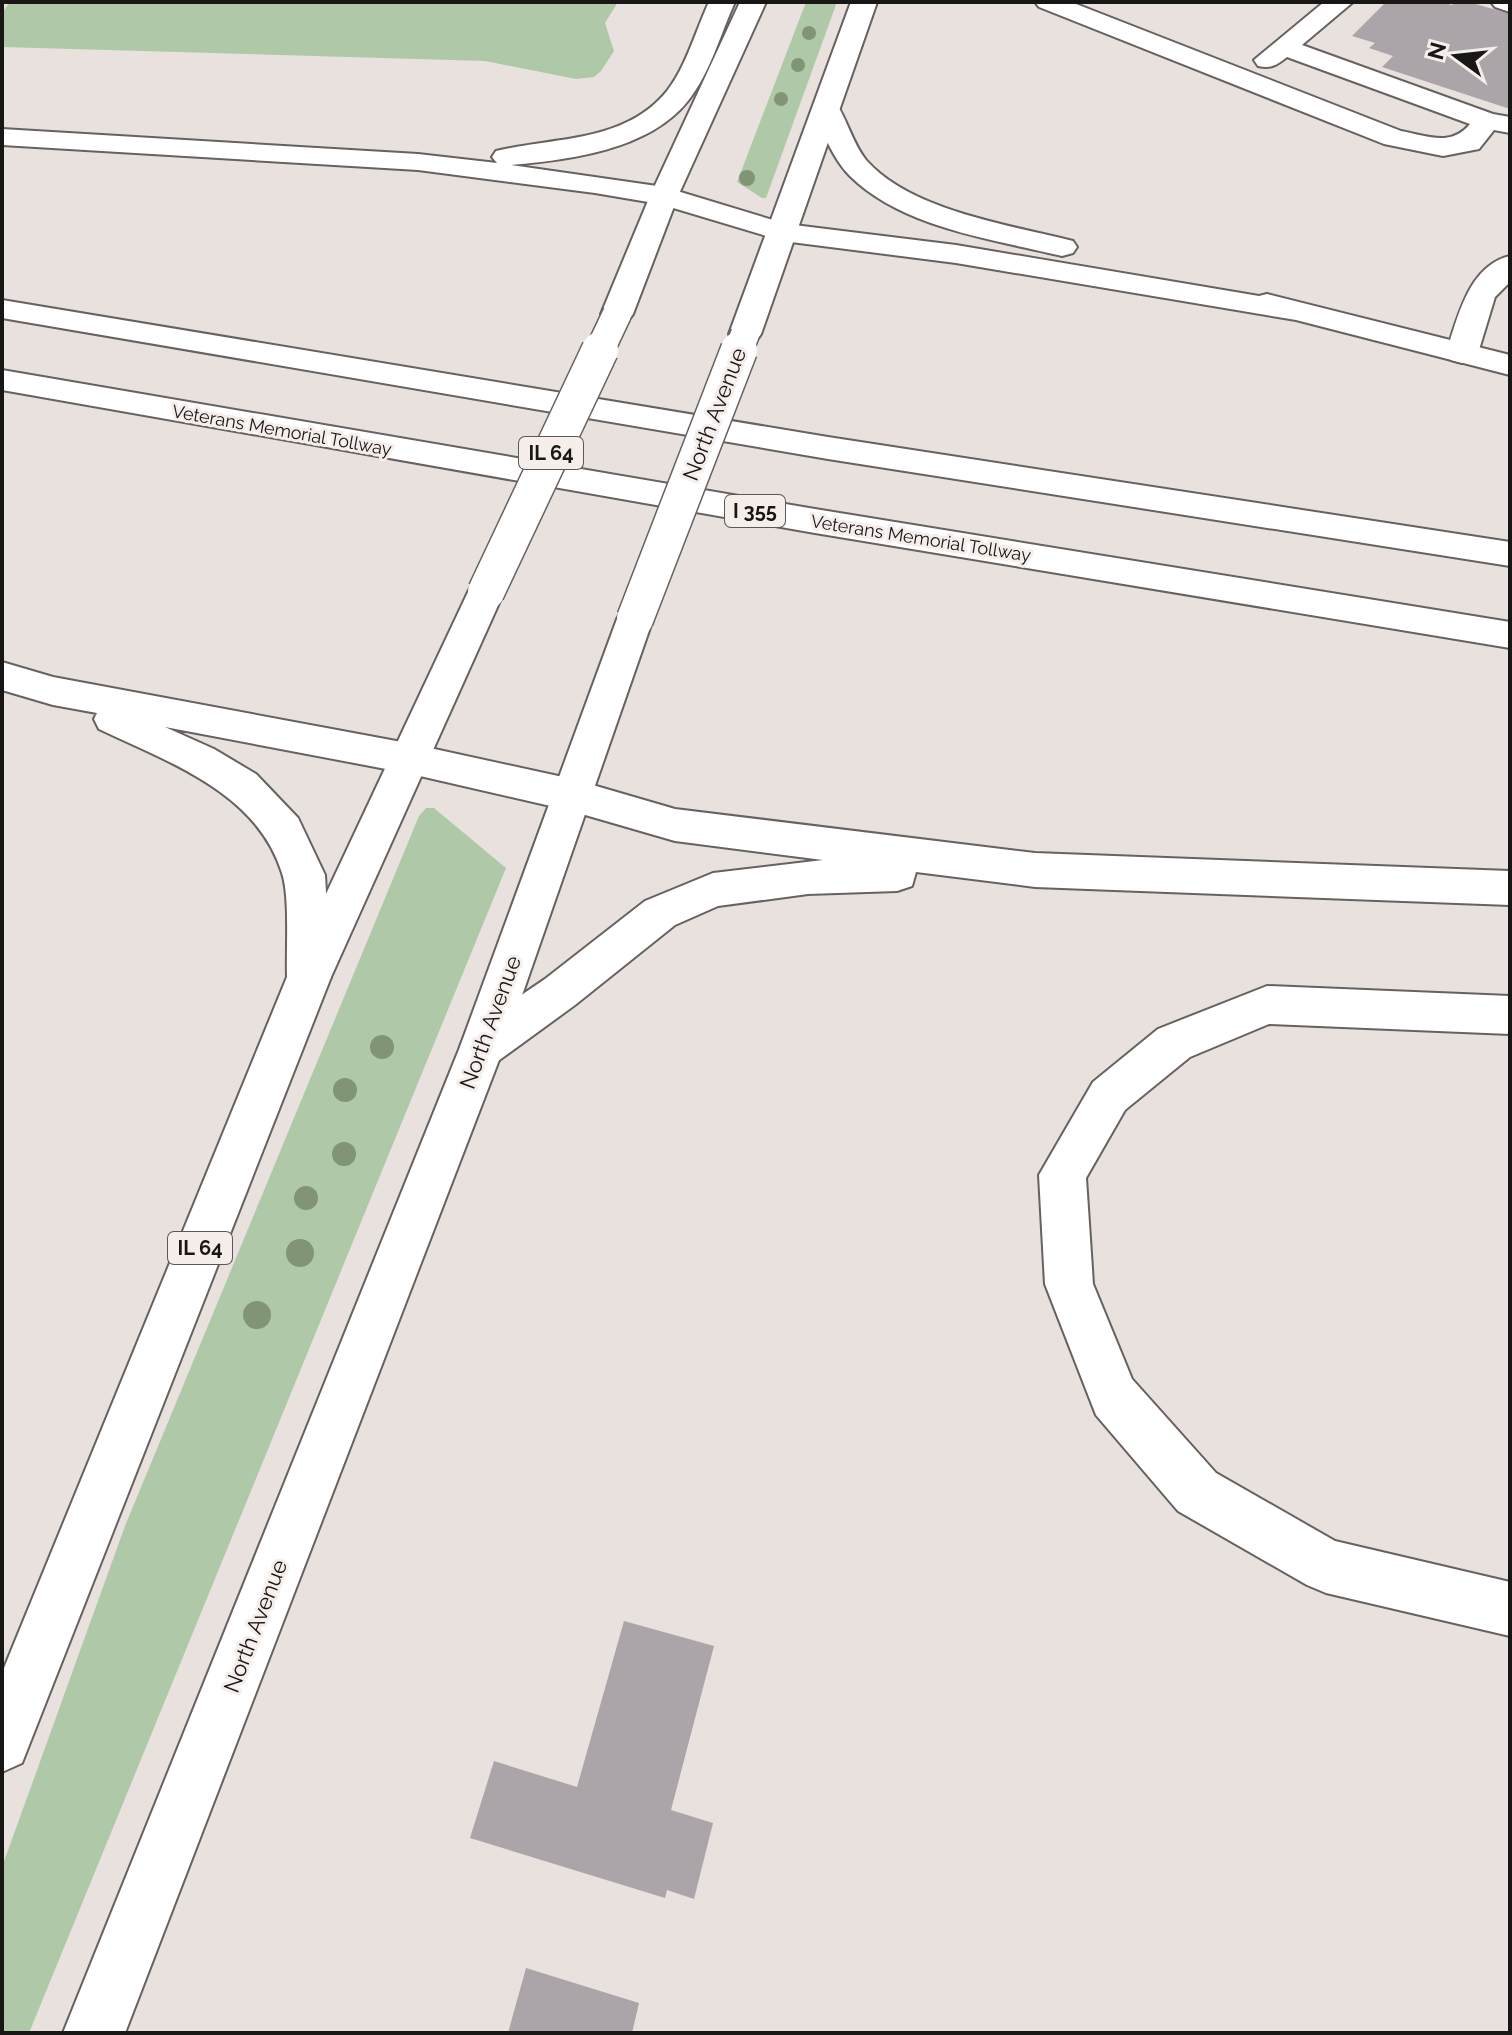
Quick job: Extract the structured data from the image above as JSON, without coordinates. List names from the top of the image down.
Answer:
{
  "streets": {
    "main road": [
      "North Avenue",
      "Veterans Memorial Tollway",
      "IL 64",
      "I 355"
    ]
  },
  "north": "left"
}
